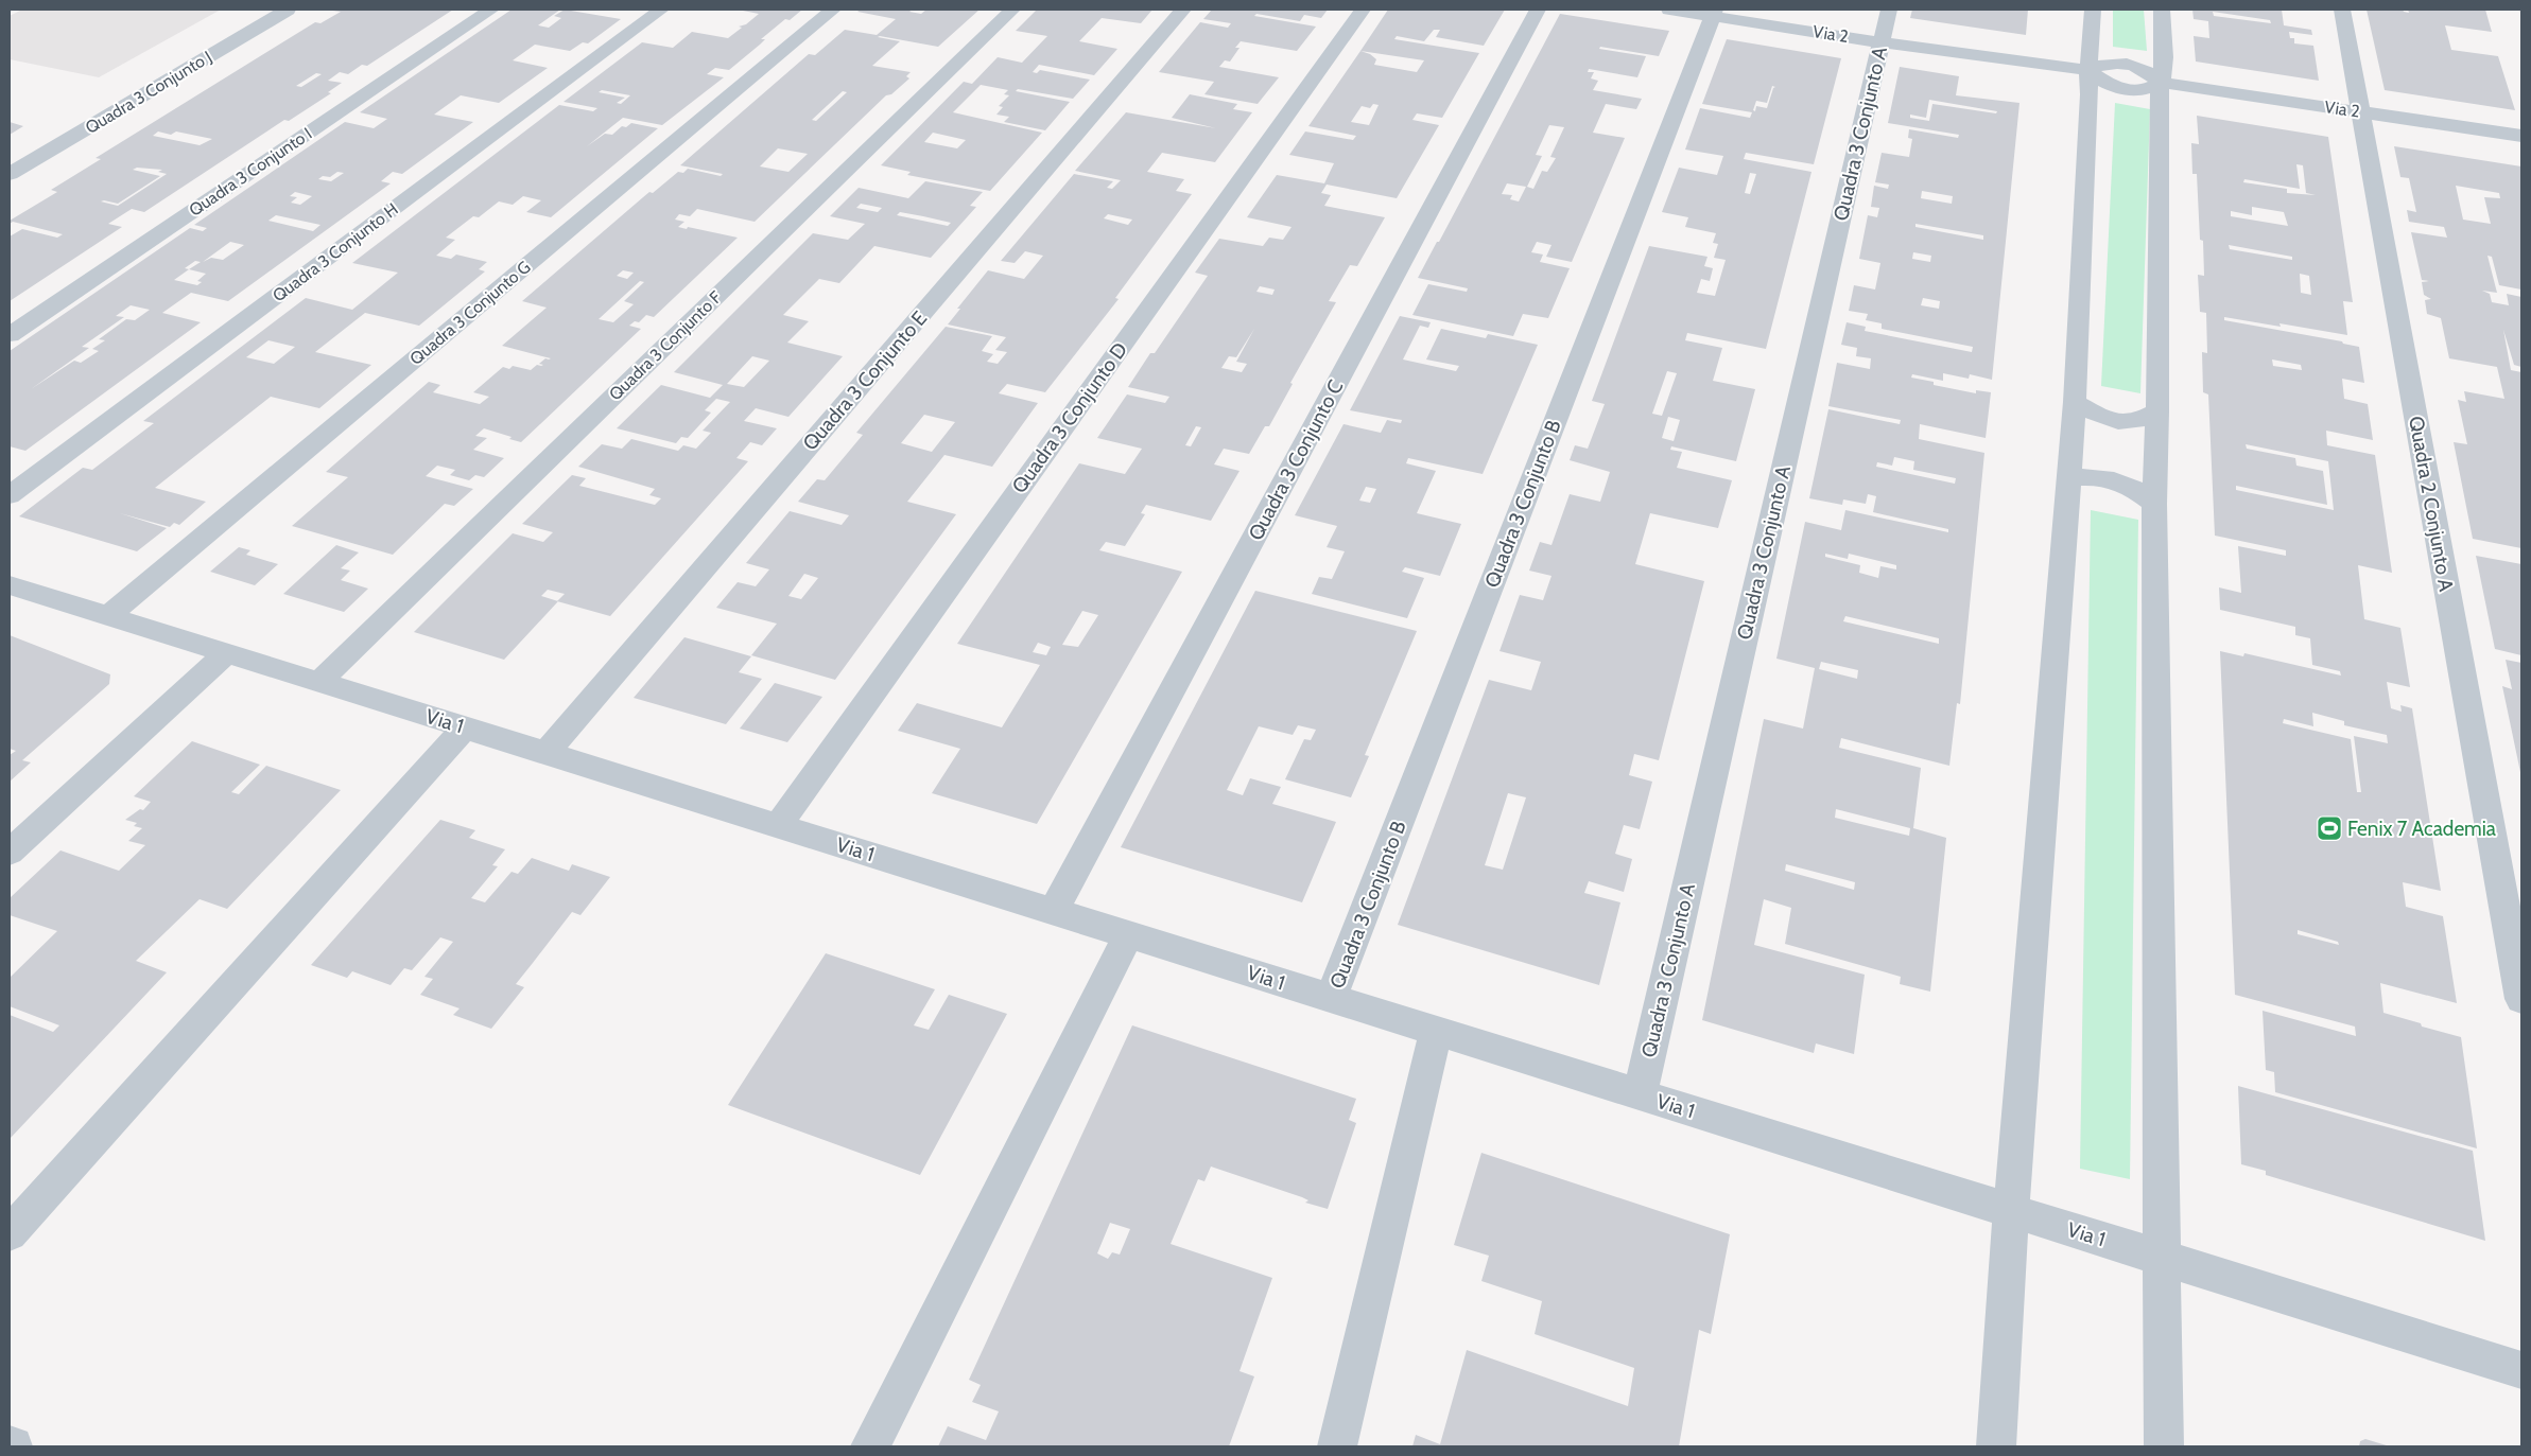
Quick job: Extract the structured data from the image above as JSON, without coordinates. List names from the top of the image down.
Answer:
{
  "streets": {
    "street": [
      "Via 2",
      "Quadra 3 Conjunto J",
      "Quadra 3 Conjunto A",
      "Quadra 3 Conjunto I",
      "Quadra 3 Conjunto H",
      "Quadra 3 Conjunto G",
      "Quadra 3 Conjunto F",
      "Quadra 3 Conjunto E",
      "Quadra 3 Conjunto D",
      "Quadra 3 Conjunto C",
      "Quadra 3 Conjunto B",
      "Quadra 2 Conjunto A",
      "Via 1"
    ]
  },
  "crossings": [
    ["Via 2", "Quadra 3 Conjunto A"],
    ["Via 2", "Quadra 3 Conjunto B"],
    ["Via 2", "Quadra 2 Conjunto A"],
    ["Quadra 3 Conjunto A", "Via 1"],
    ["Quadra 3 Conjunto G", "Via 1"],
    ["Quadra 3 Conjunto F", "Via 1"],
    ["Quadra 3 Conjunto E", "Via 1"],
    ["Quadra 3 Conjunto D", "Via 1"],
    ["Quadra 3 Conjunto C", "Via 1"],
    ["Quadra 3 Conjunto B", "Via 1"]
  ],
  "places": {
    "sports": ["Fenix 7 Academia"]
  }
}
